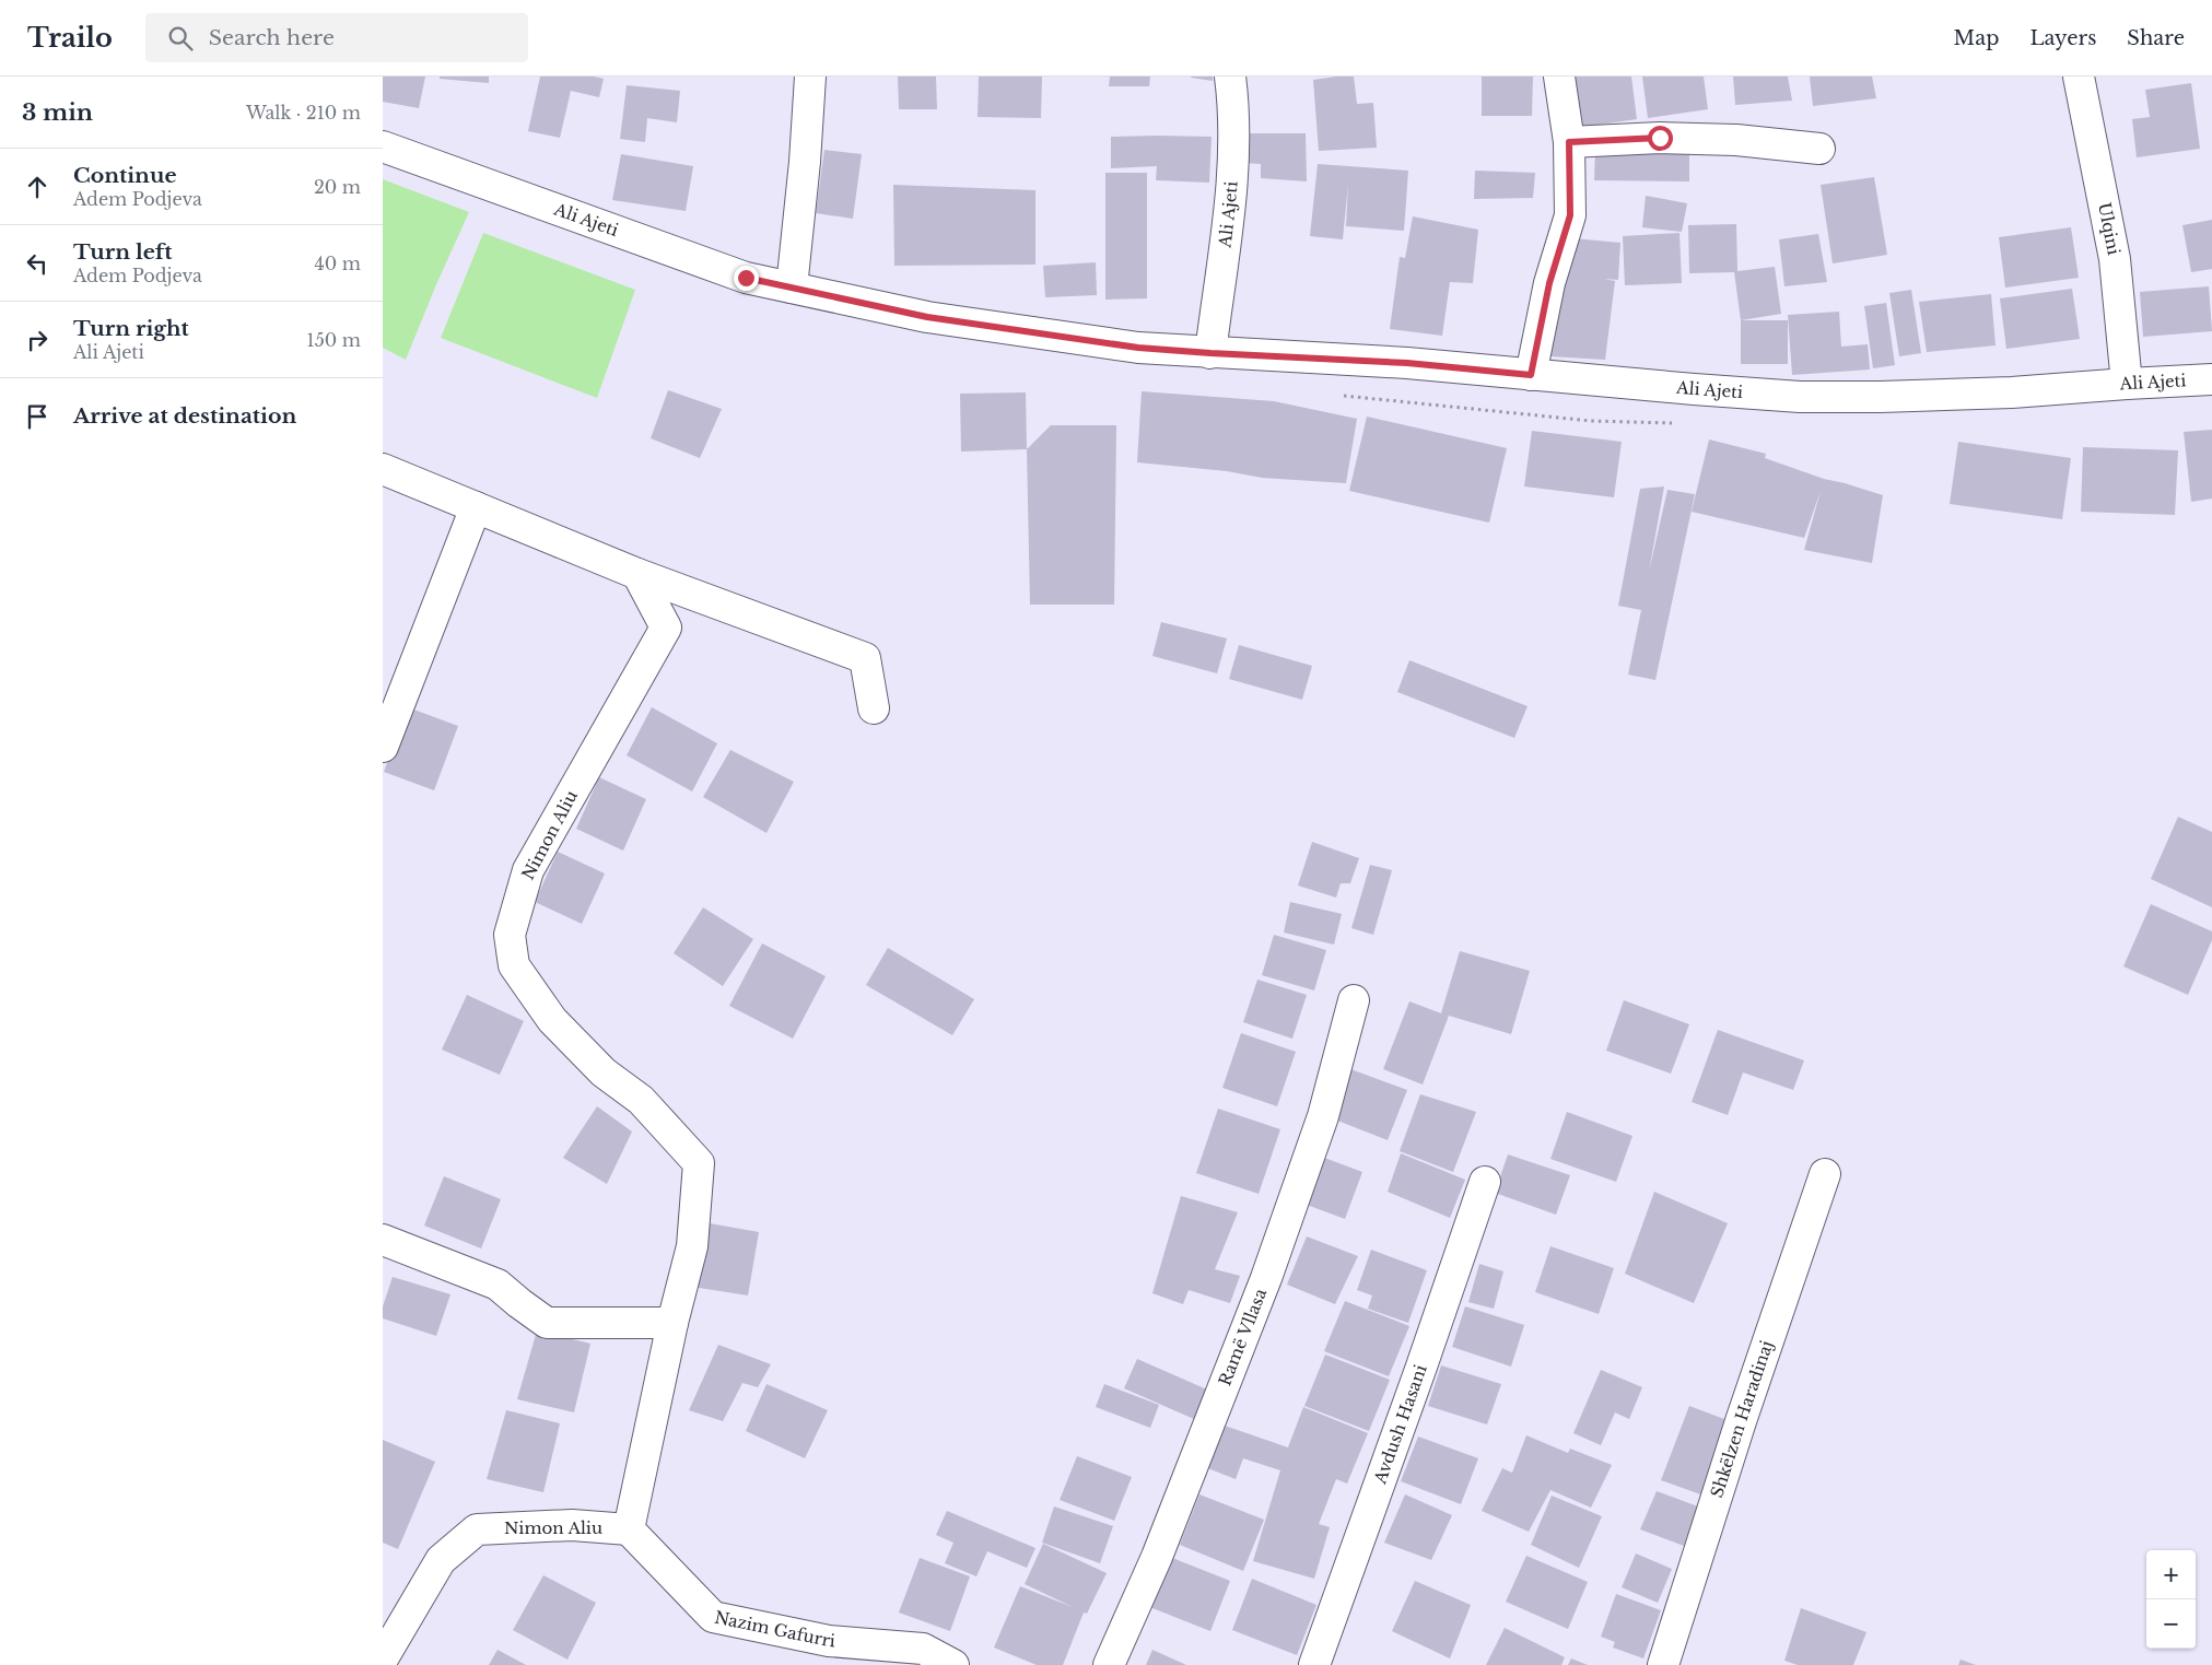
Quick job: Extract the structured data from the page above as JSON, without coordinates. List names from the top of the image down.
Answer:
{
  "streets": {
    "street": [
      "Ali Ajeti",
      "Ulqini",
      "Nimon Aliu",
      "Ramë Vllasa",
      "Shkëlzen Haradinaj",
      "Avdush Hasani",
      "Nazim Gafurri"
    ]
  },
  "crossings": [
    ["Ali Ajeti", "Ulqini"],
    ["Nimon Aliu", "Nazim Gafurri"]
  ],
  "page": {
    "header": "Trailo",
    "search": "Search here",
    "nav": ["Map", "Layers", "Share"],
    "heading": ["3 min", "Walk · 210 m"],
    "list": [
      ["Continue", "Adem Podjeva", "20 m"],
      ["Turn left", "Adem Podjeva", "40 m"],
      ["Turn right", "Ali Ajeti", "150 m"],
      "Arrive at destination"
    ],
    "map_buttons": ["+", "−"]
  }
}
